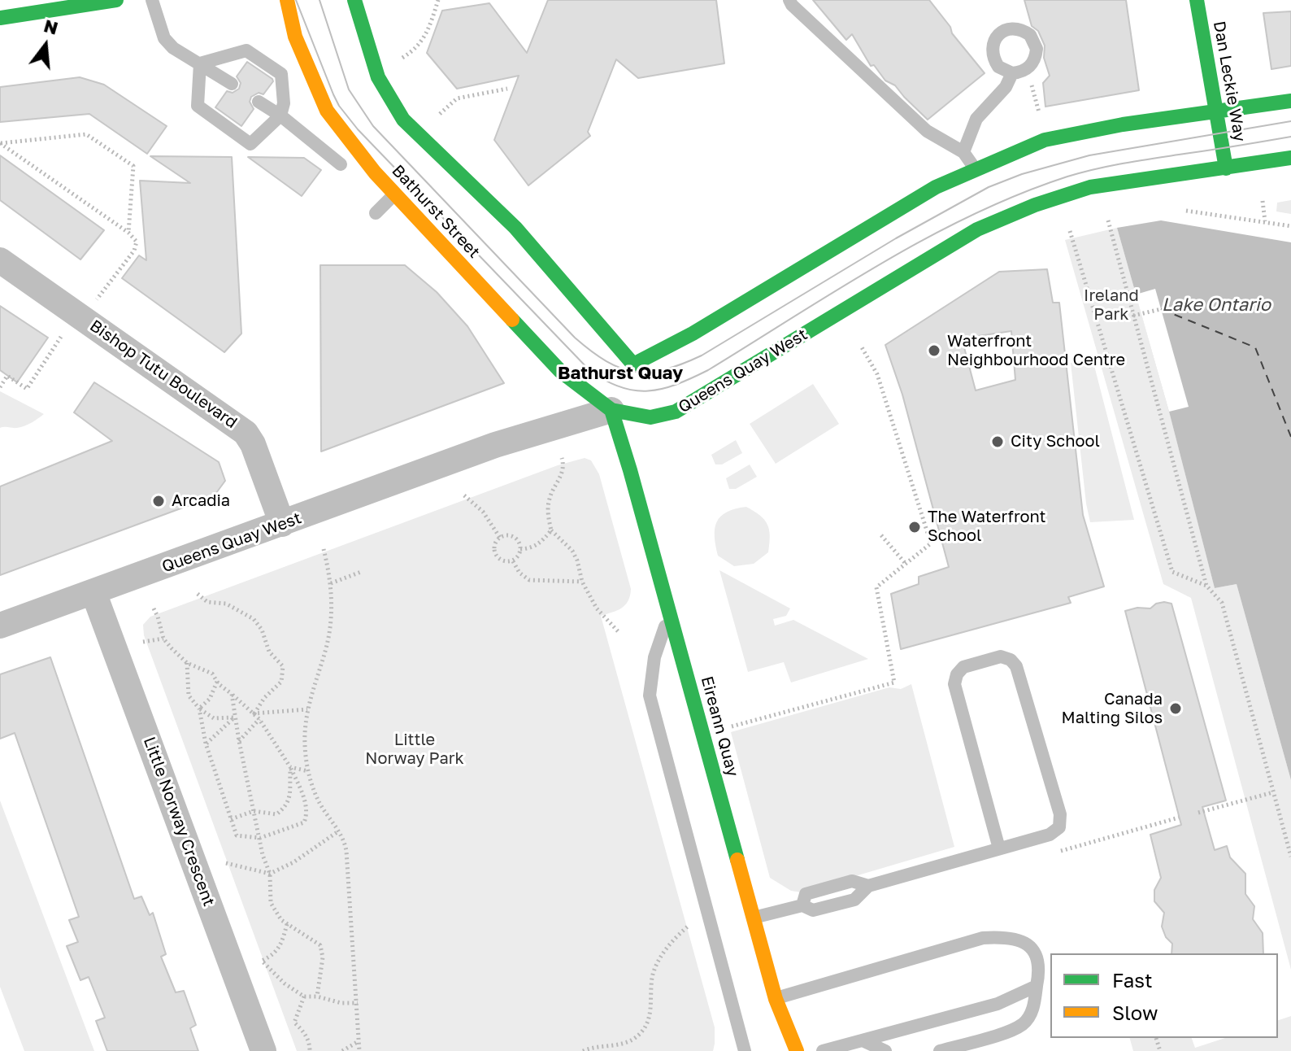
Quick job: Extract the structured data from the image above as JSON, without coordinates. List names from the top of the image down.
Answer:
{
  "streets": {
    "main road": [
      "Dan Leckie Way",
      "Bathurst Street",
      "Queens Quay West",
      "Eireann Quay"
    ],
    "street": ["Bishop Tutu Boulevard", "Little Norway Crescent"]
  },
  "crossings": [
    ["Dan Leckie Way", "Queens Quay West"],
    ["Bathurst Street", "Queens Quay West"],
    ["Bathurst Street", "Eireann Quay"],
    ["Queens Quay West", "Bishop Tutu Boulevard"],
    ["Queens Quay West", "Eireann Quay"],
    ["Queens Quay West", "Little Norway Crescent"]
  ],
  "districts": ["Bathurst Quay"],
  "water": ["Lake Ontario"],
  "parks": ["Ireland Park", "Little Norway Park"],
  "places": [
    "Waterfront Neighbourhood Centre",
    "City School",
    "Arcadia",
    "The Waterfront School",
    "Canada Malting Silos"
  ],
  "legend": ["Fast", "Slow"],
  "north": "top"
}
